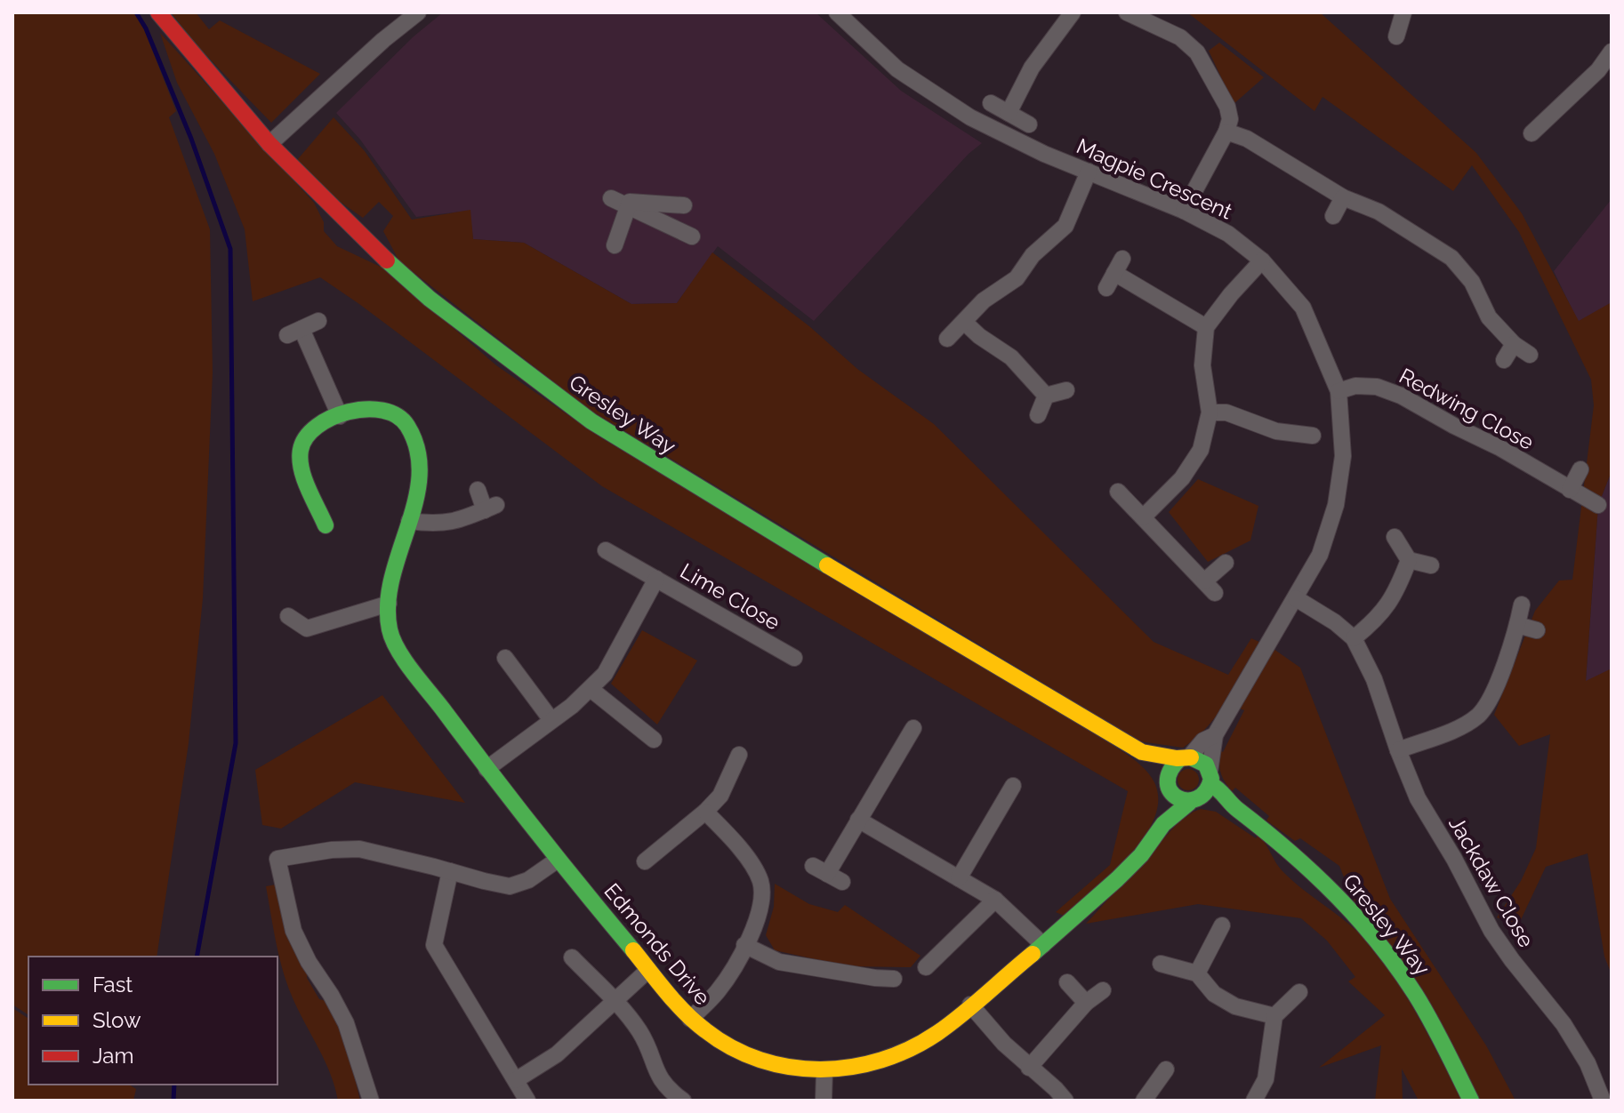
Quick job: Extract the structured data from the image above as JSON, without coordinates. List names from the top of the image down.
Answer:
{
  "streets": {
    "street": [
      "Magpie Crescent",
      "Redwing Close",
      "Gresley Way",
      "Lime Close",
      "Jackdaw Close",
      "Edmonds Drive"
    ]
  },
  "crossings": [
    ["Magpie Crescent", "Redwing Close"],
    ["Magpie Crescent", "Gresley Way"],
    ["Magpie Crescent", "Jackdaw Close"],
    ["Magpie Crescent", "Edmonds Drive"],
    ["Gresley Way", "Edmonds Drive"],
    ["Lime Close", "Edmonds Drive"]
  ],
  "legend": ["Fast", "Slow", "Jam"]
}
